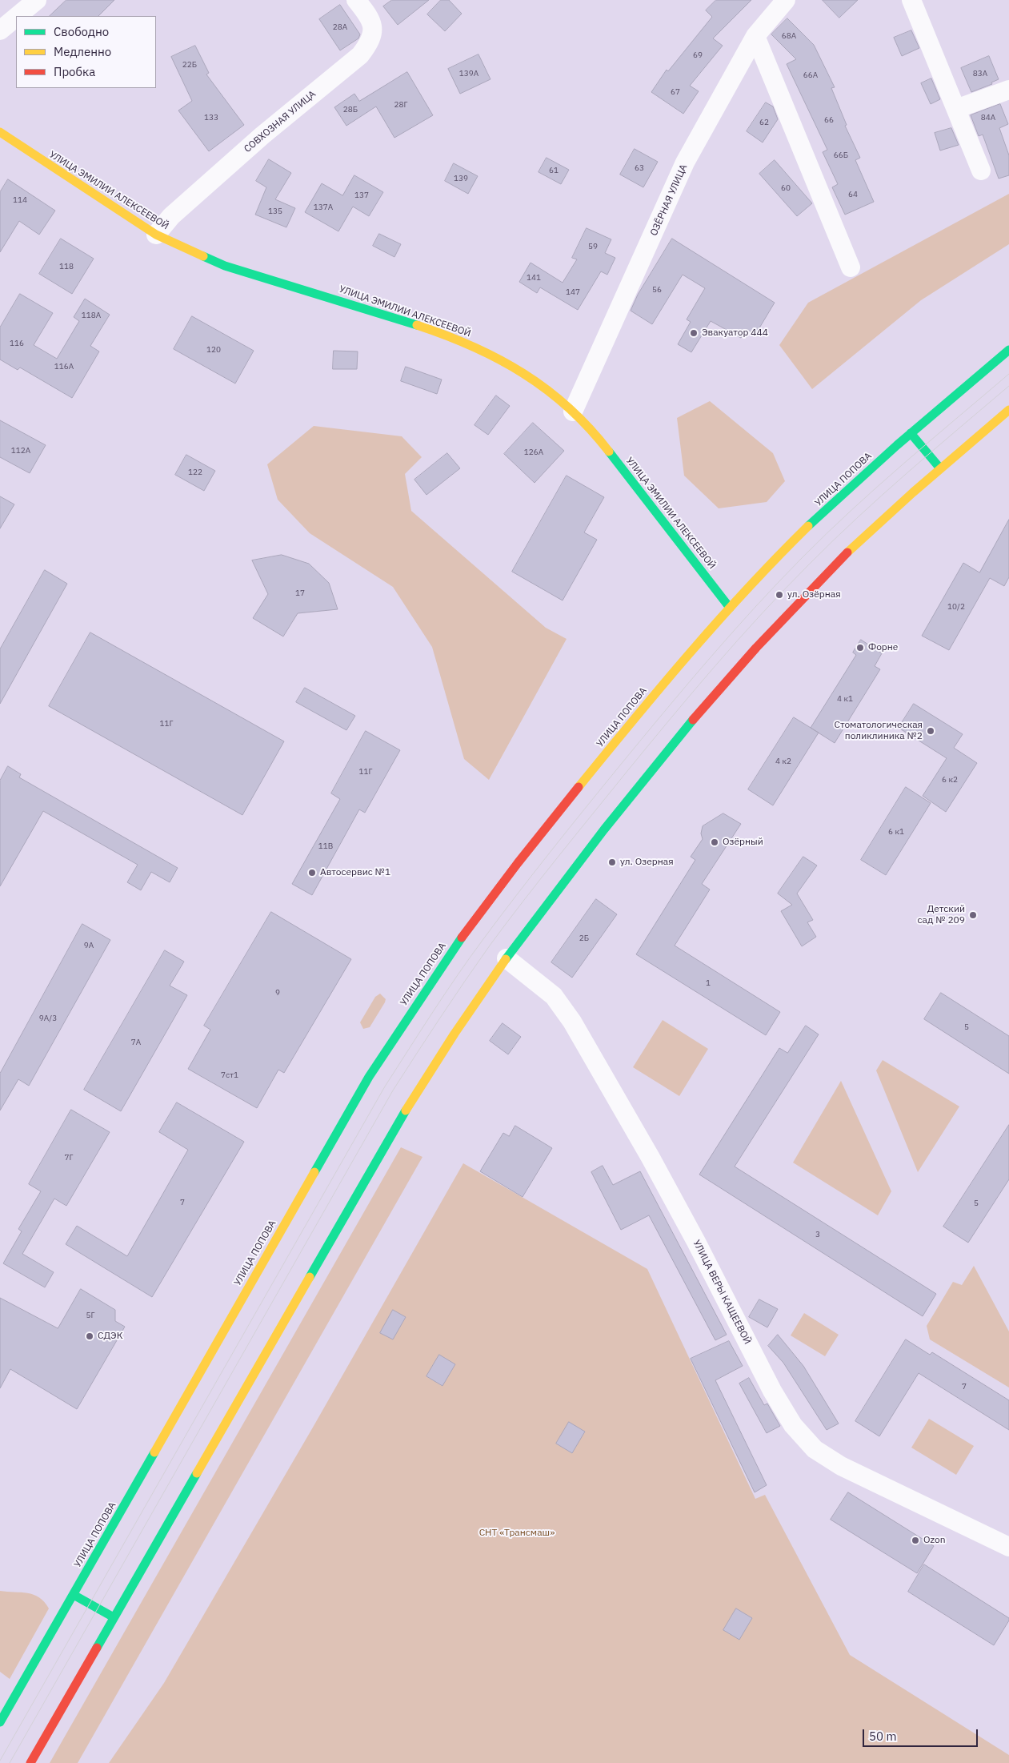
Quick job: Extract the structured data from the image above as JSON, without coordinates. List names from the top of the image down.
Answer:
{
  "streets": {
    "main road": ["УЛИЦА ЭМИЛИИ АЛЕКСЕЕВОЙ", "УЛИЦА ПОПОВА"],
    "street": ["СОВХОЗНАЯ УЛИЦА", "ОЗЁРНАЯ УЛИЦА", "УЛИЦА ВЕРЫ КАЩЕЕВОЙ"]
  },
  "crossings": [
    ["СОВХОЗНАЯ УЛИЦА", "УЛИЦА ЭМИЛИИ АЛЕКСЕЕВОЙ"],
    ["УЛИЦА ЭМИЛИИ АЛЕКСЕЕВОЙ", "ОЗЁРНАЯ УЛИЦА"],
    ["УЛИЦА ЭМИЛИИ АЛЕКСЕЕВОЙ", "УЛИЦА ПОПОВА"]
  ],
  "parks": ["СНТ «Трансмаш»"],
  "places": [
    "Эвакуатор 444",
    "ул. Озёрная",
    "Форне",
    "Стоматологическая поликлиника №2",
    "Озёрный",
    "ул. Озерная",
    "Автосервис №1",
    "Детский сад № 209",
    "СДЭК",
    "Ozon"
  ],
  "house_numbers": [
    "28А",
    "68А",
    "69",
    "22Б",
    "139А",
    "83А",
    "66А",
    "67",
    "28Г",
    "28Б",
    "133",
    "84А",
    "66",
    "62",
    "66Б",
    "63",
    "61",
    "139",
    "60",
    "64",
    "137",
    "114",
    "137А",
    "135",
    "59",
    "118",
    "141",
    "56",
    "147",
    "118А",
    "116",
    "120",
    "116А",
    "112А",
    "126А",
    "122",
    "17",
    "10/2",
    "4 к1",
    "11Г",
    "4 к2",
    "11Г",
    "6 к2",
    "6 к1",
    "11В",
    "2Б",
    "9А",
    "1",
    "9",
    "9А/3",
    "5",
    "7А",
    "7ст1",
    "7Г",
    "7",
    "5",
    "3",
    "5Г",
    "7"
  ],
  "legend": ["Свободно", "Медленно", "Пробка"],
  "scale_bar": "50 m"
}
